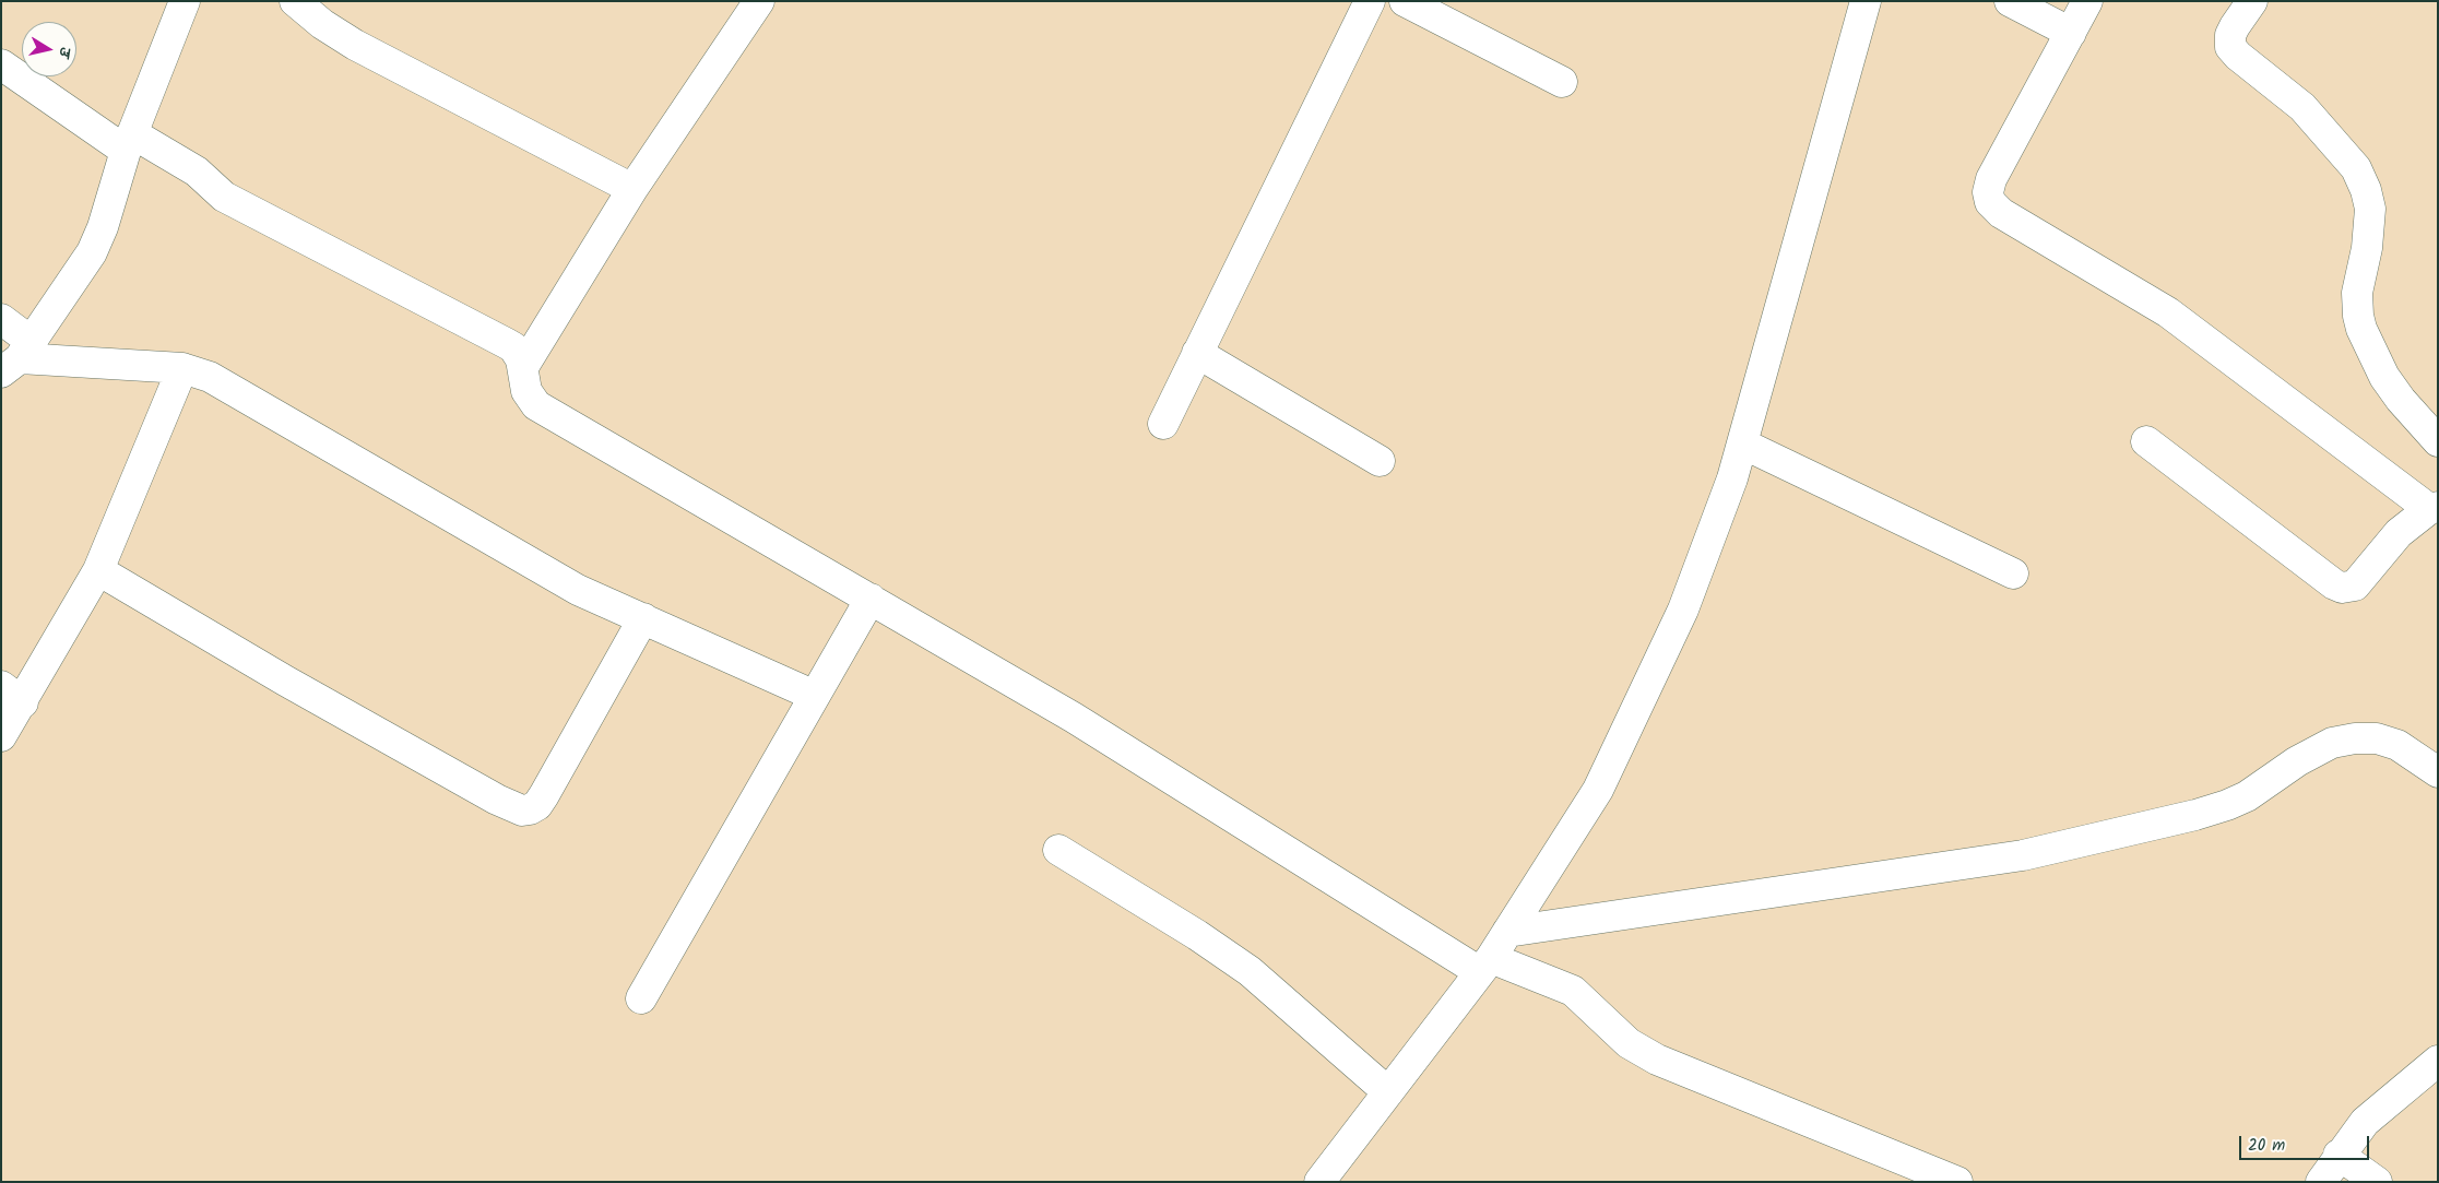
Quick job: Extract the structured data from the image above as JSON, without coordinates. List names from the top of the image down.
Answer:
{
  "scale_bar": "20 m",
  "north": "right"
}
